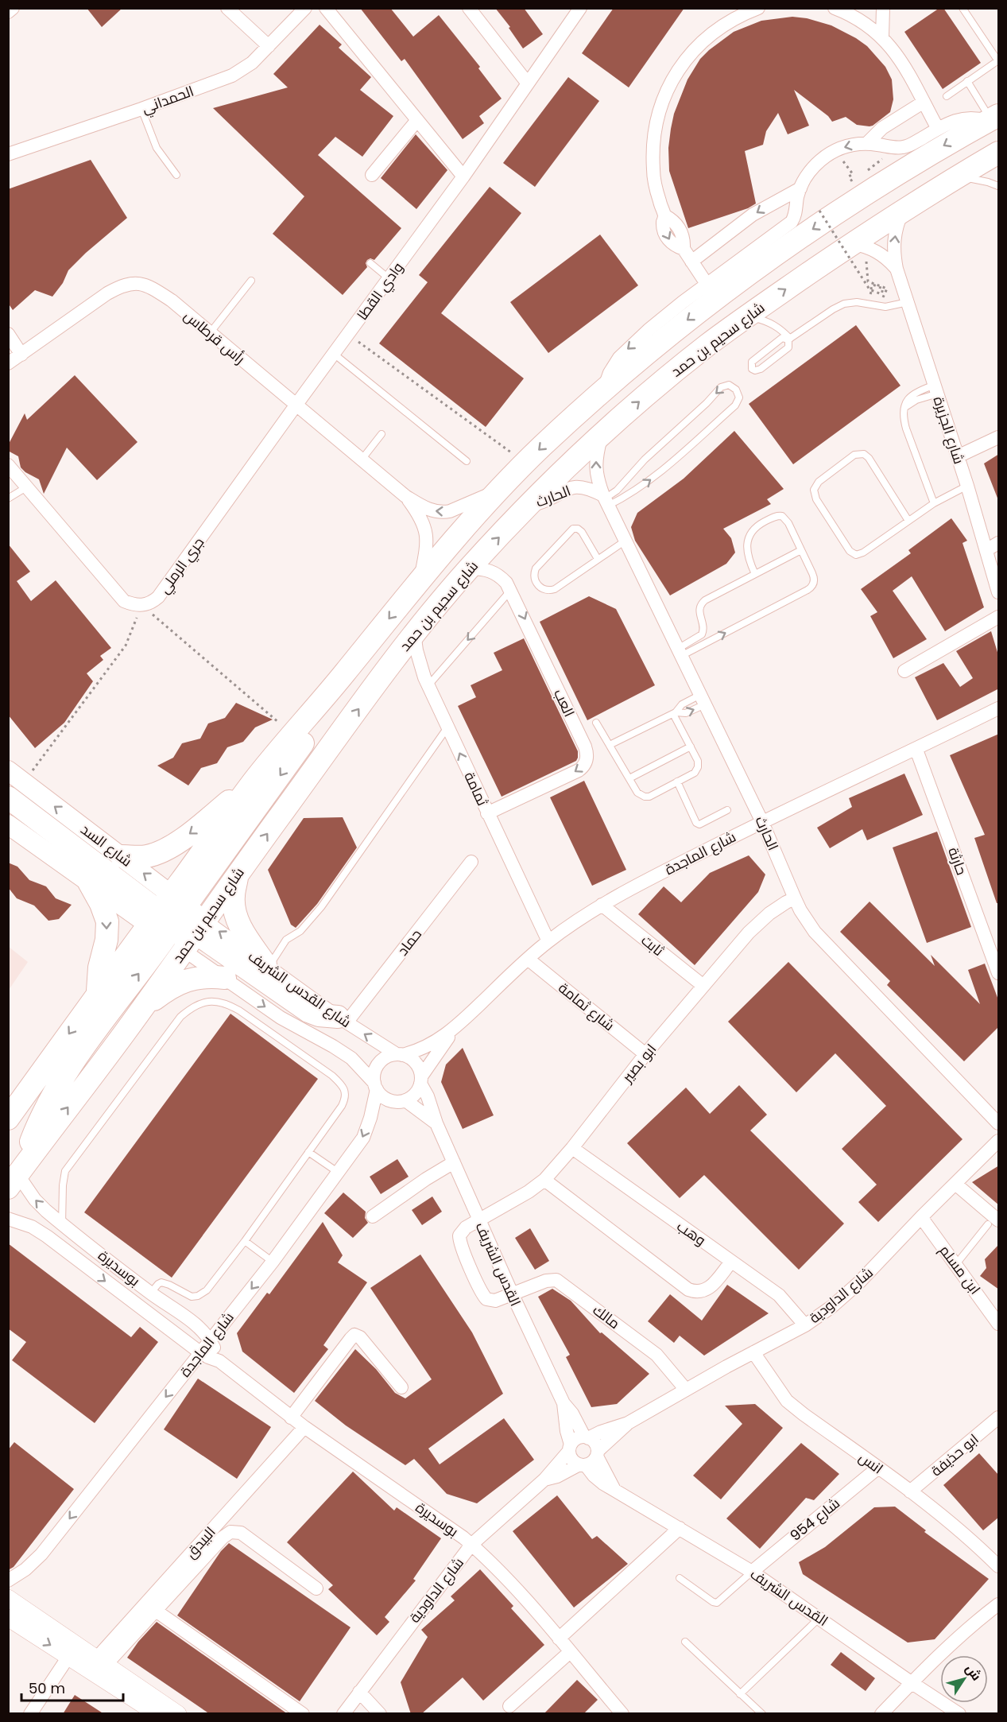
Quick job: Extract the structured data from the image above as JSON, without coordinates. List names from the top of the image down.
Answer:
{
  "streets": {
    "highway": ["شارع سحيم بن حمد"],
    "main road": ["شارع السد"],
    "street": [
      "الحمداني",
      "وادي القطا",
      "رأس قرطاس",
      "شارع الجزيرة",
      "الحارث",
      "جري الرملي",
      "العب",
      "ثمامة",
      "شارع الماجدة",
      "حارثة",
      "حماد",
      "ثابت",
      "شارع القدس الشريف",
      "شارع ثمامة",
      "ابو بصير",
      "وهب",
      "القدس الشريف",
      "بوسديرة",
      "ابن مسلم",
      "شارع الداودية",
      "مالك",
      "ابو حذيفة",
      "انس",
      "شارع 954",
      "البيدق"
    ]
  },
  "crossings": [
    ["وادي القطا", "رأس قرطاس"],
    ["وادي القطا", "جري الرملي"],
    ["رأس قرطاس", "شارع سحيم بن حمد"],
    ["رأس قرطاس", "جري الرملي"],
    ["شارع سحيم بن حمد", "شارع الجزيرة"],
    ["شارع سحيم بن حمد", "الحارث"],
    ["شارع سحيم بن حمد", "العب"],
    ["شارع سحيم بن حمد", "ثمامة"],
    ["شارع سحيم بن حمد", "شارع السد"],
    ["شارع سحيم بن حمد", "شارع القدس الشريف"],
    ["شارع سحيم بن حمد", "بوسديرة"],
    ["الحارث", "شارع الماجدة"],
    ["الحارث", "ابو بصير"],
    ["العب", "ثمامة"],
    ["ثمامة", "شارع الماجدة"],
    ["شارع السد", "شارع القدس الشريف"],
    ["شارع الماجدة", "حارثة"],
    ["شارع الماجدة", "ثابت"],
    ["شارع الماجدة", "شارع القدس الشريف"],
    ["شارع الماجدة", "شارع ثمامة"],
    ["شارع الماجدة", "القدس الشريف"],
    ["شارع الماجدة", "بوسديرة"],
    ["حماد", "شارع القدس الشريف"],
    ["ثابت", "ابو بصير"],
    ["شارع القدس الشريف", "القدس الشريف"],
    ["شارع ثمامة", "ابو بصير"],
    ["ابو بصير", "وهب"],
    ["ابو بصير", "القدس الشريف"],
    ["ابو بصير", "مالك"],
    ["وهب", "شارع الداودية"],
    ["القدس الشريف", "شارع الداودية"],
    ["القدس الشريف", "مالك"],
    ["القدس الشريف", "شارع 954"],
    ["بوسديرة", "شارع الداودية"],
    ["بوسديرة", "البيدق"],
    ["ابن مسلم", "شارع الداودية"],
    ["شارع الداودية", "مالك"],
    ["شارع الداودية", "انس"],
    ["ابو حذيفة", "انس"],
    ["انس", "شارع 954"]
  ],
  "one_way": ["شارع الماجدة"],
  "scale_bar": "50 m",
  "north": "top right"
}
